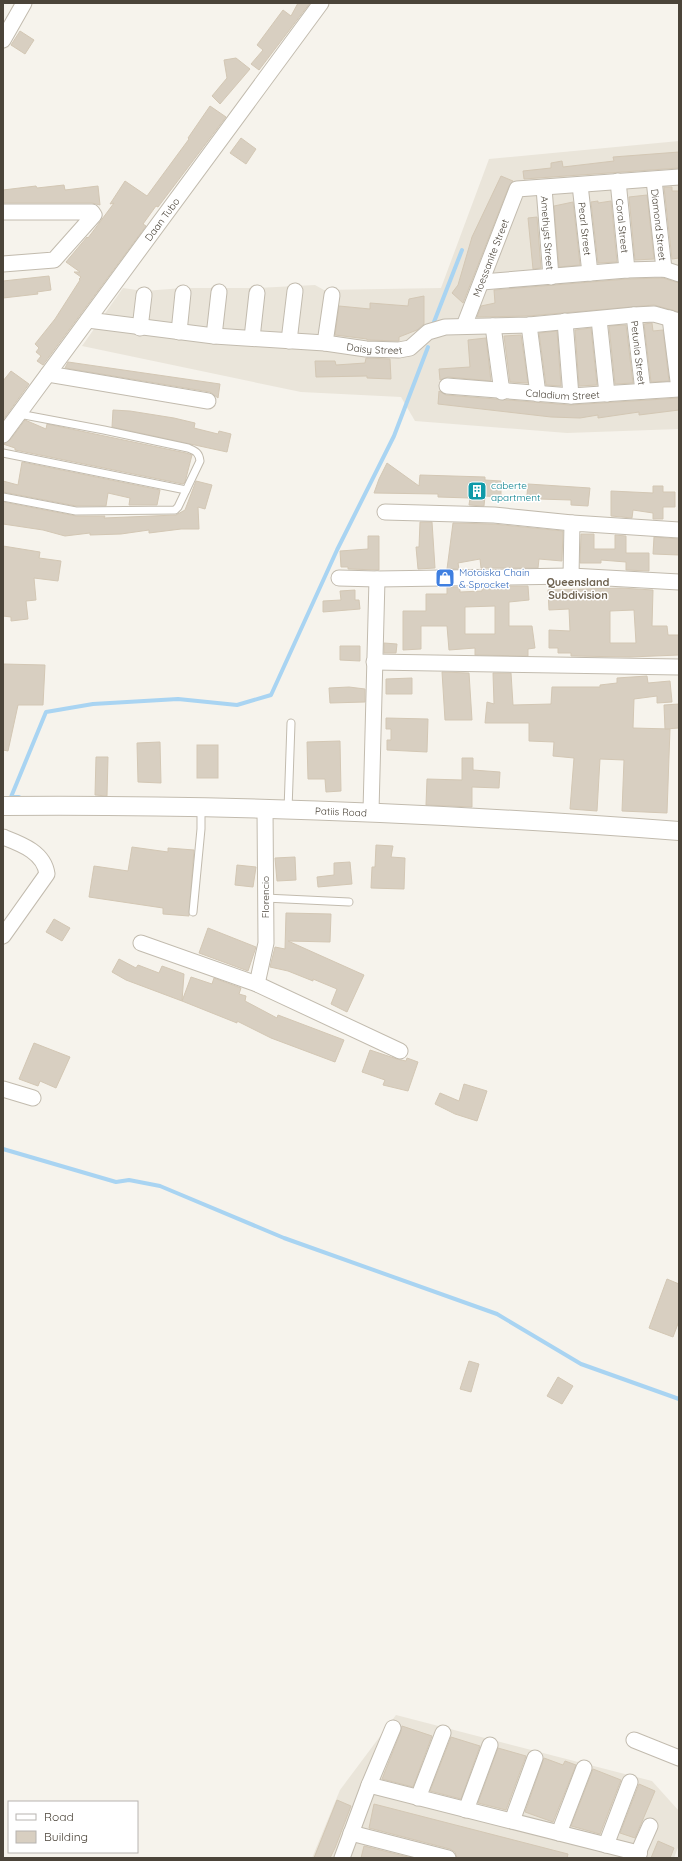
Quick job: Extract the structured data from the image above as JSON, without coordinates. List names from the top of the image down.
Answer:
{
  "streets": {
    "street": [
      "Daan Tubo",
      "Diamond Street",
      "Coral Street",
      "Pearl Street",
      "Amethyst Street",
      "Moessanite Street",
      "Daisy Street",
      "Petunia Street",
      "Caladium Street",
      "Patiis Road",
      "Florencio"
    ]
  },
  "crossings": [
    ["Daan Tubo", "Daisy Street"],
    ["Amethyst Street", "Moessanite Street"],
    ["Moessanite Street", "Daisy Street"],
    ["Daisy Street", "Petunia Street"],
    ["Petunia Street", "Caladium Street"],
    ["Patiis Road", "Florencio"]
  ],
  "districts": ["Queensland Subdivision"],
  "places": {
    "building": ["caberte apartment"],
    "shop": ["Motoiska Chain & Sprocket"]
  },
  "legend": ["Road", "Building"]
}
